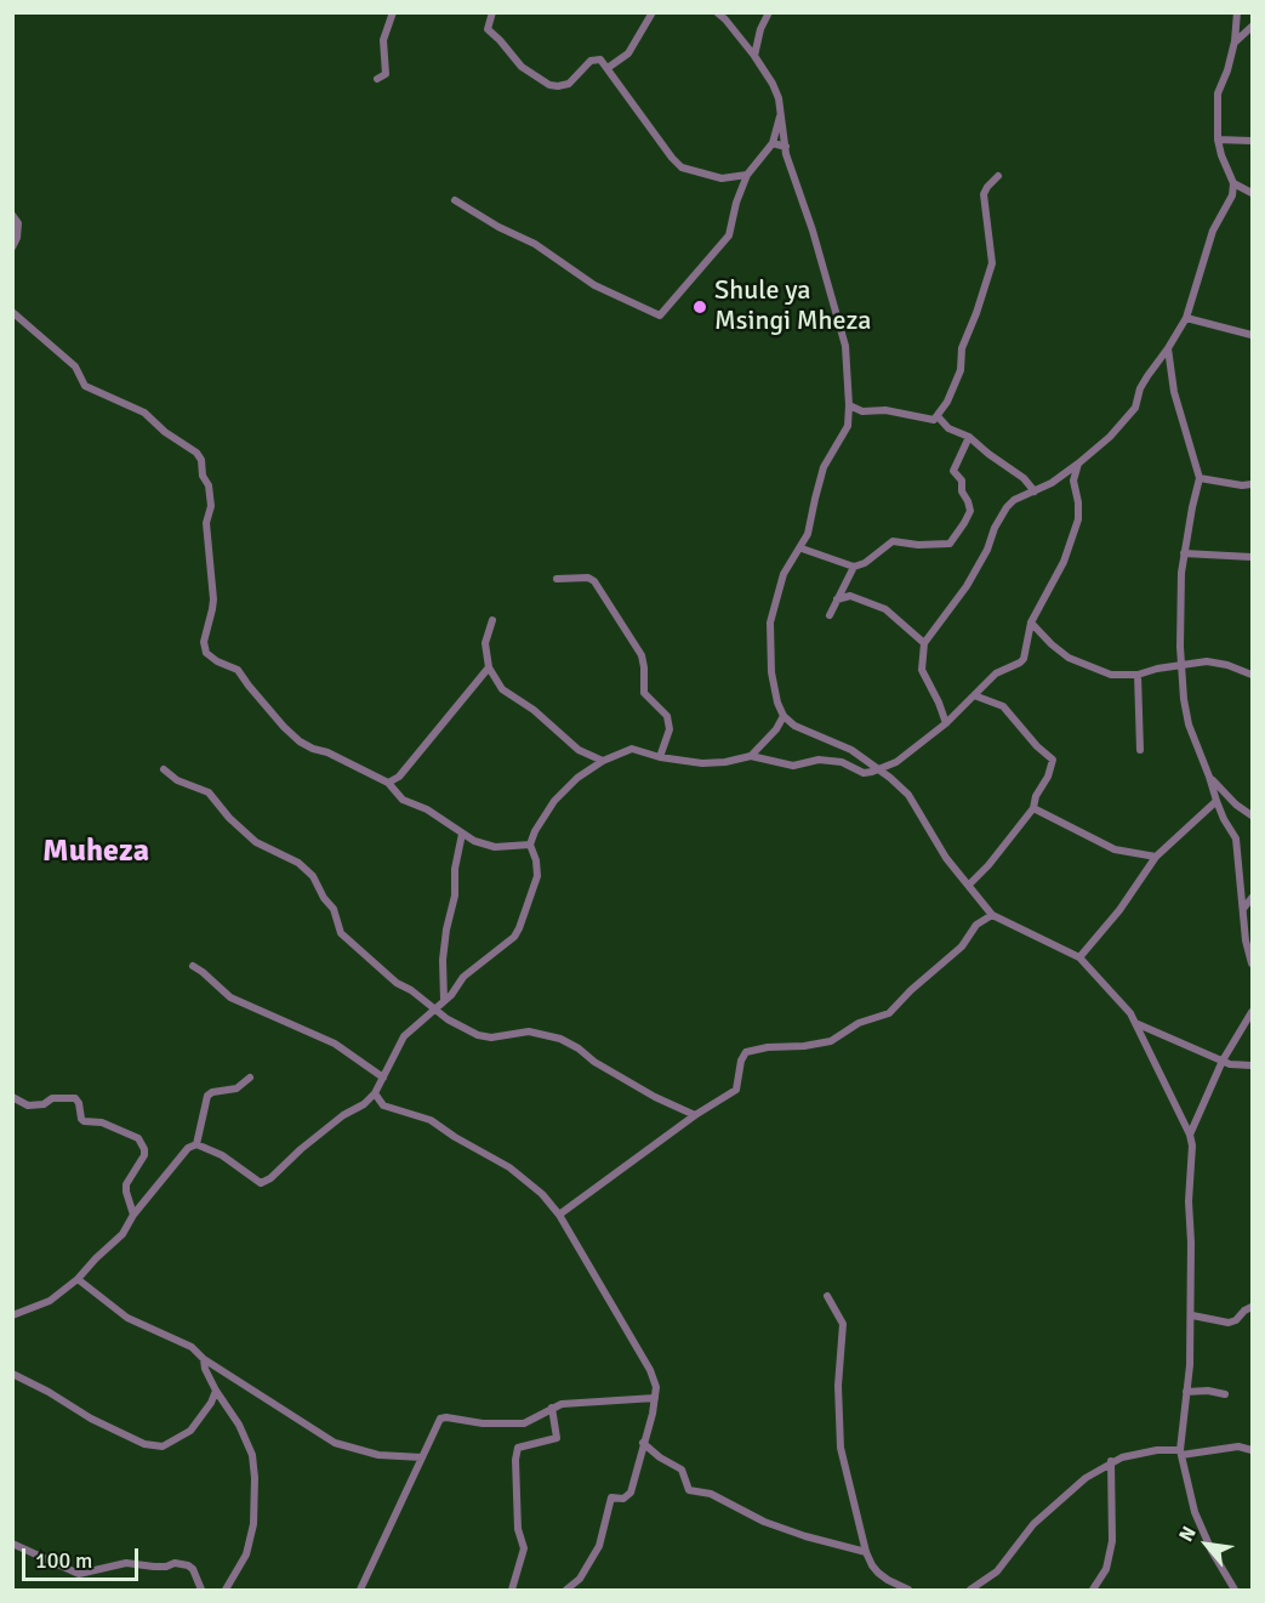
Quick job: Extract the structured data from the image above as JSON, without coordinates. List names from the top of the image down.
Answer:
{
  "districts": ["Muheza"],
  "places": ["Shule ya Msingi Mheza"],
  "scale_bar": "100 m",
  "north": "top left"
}
